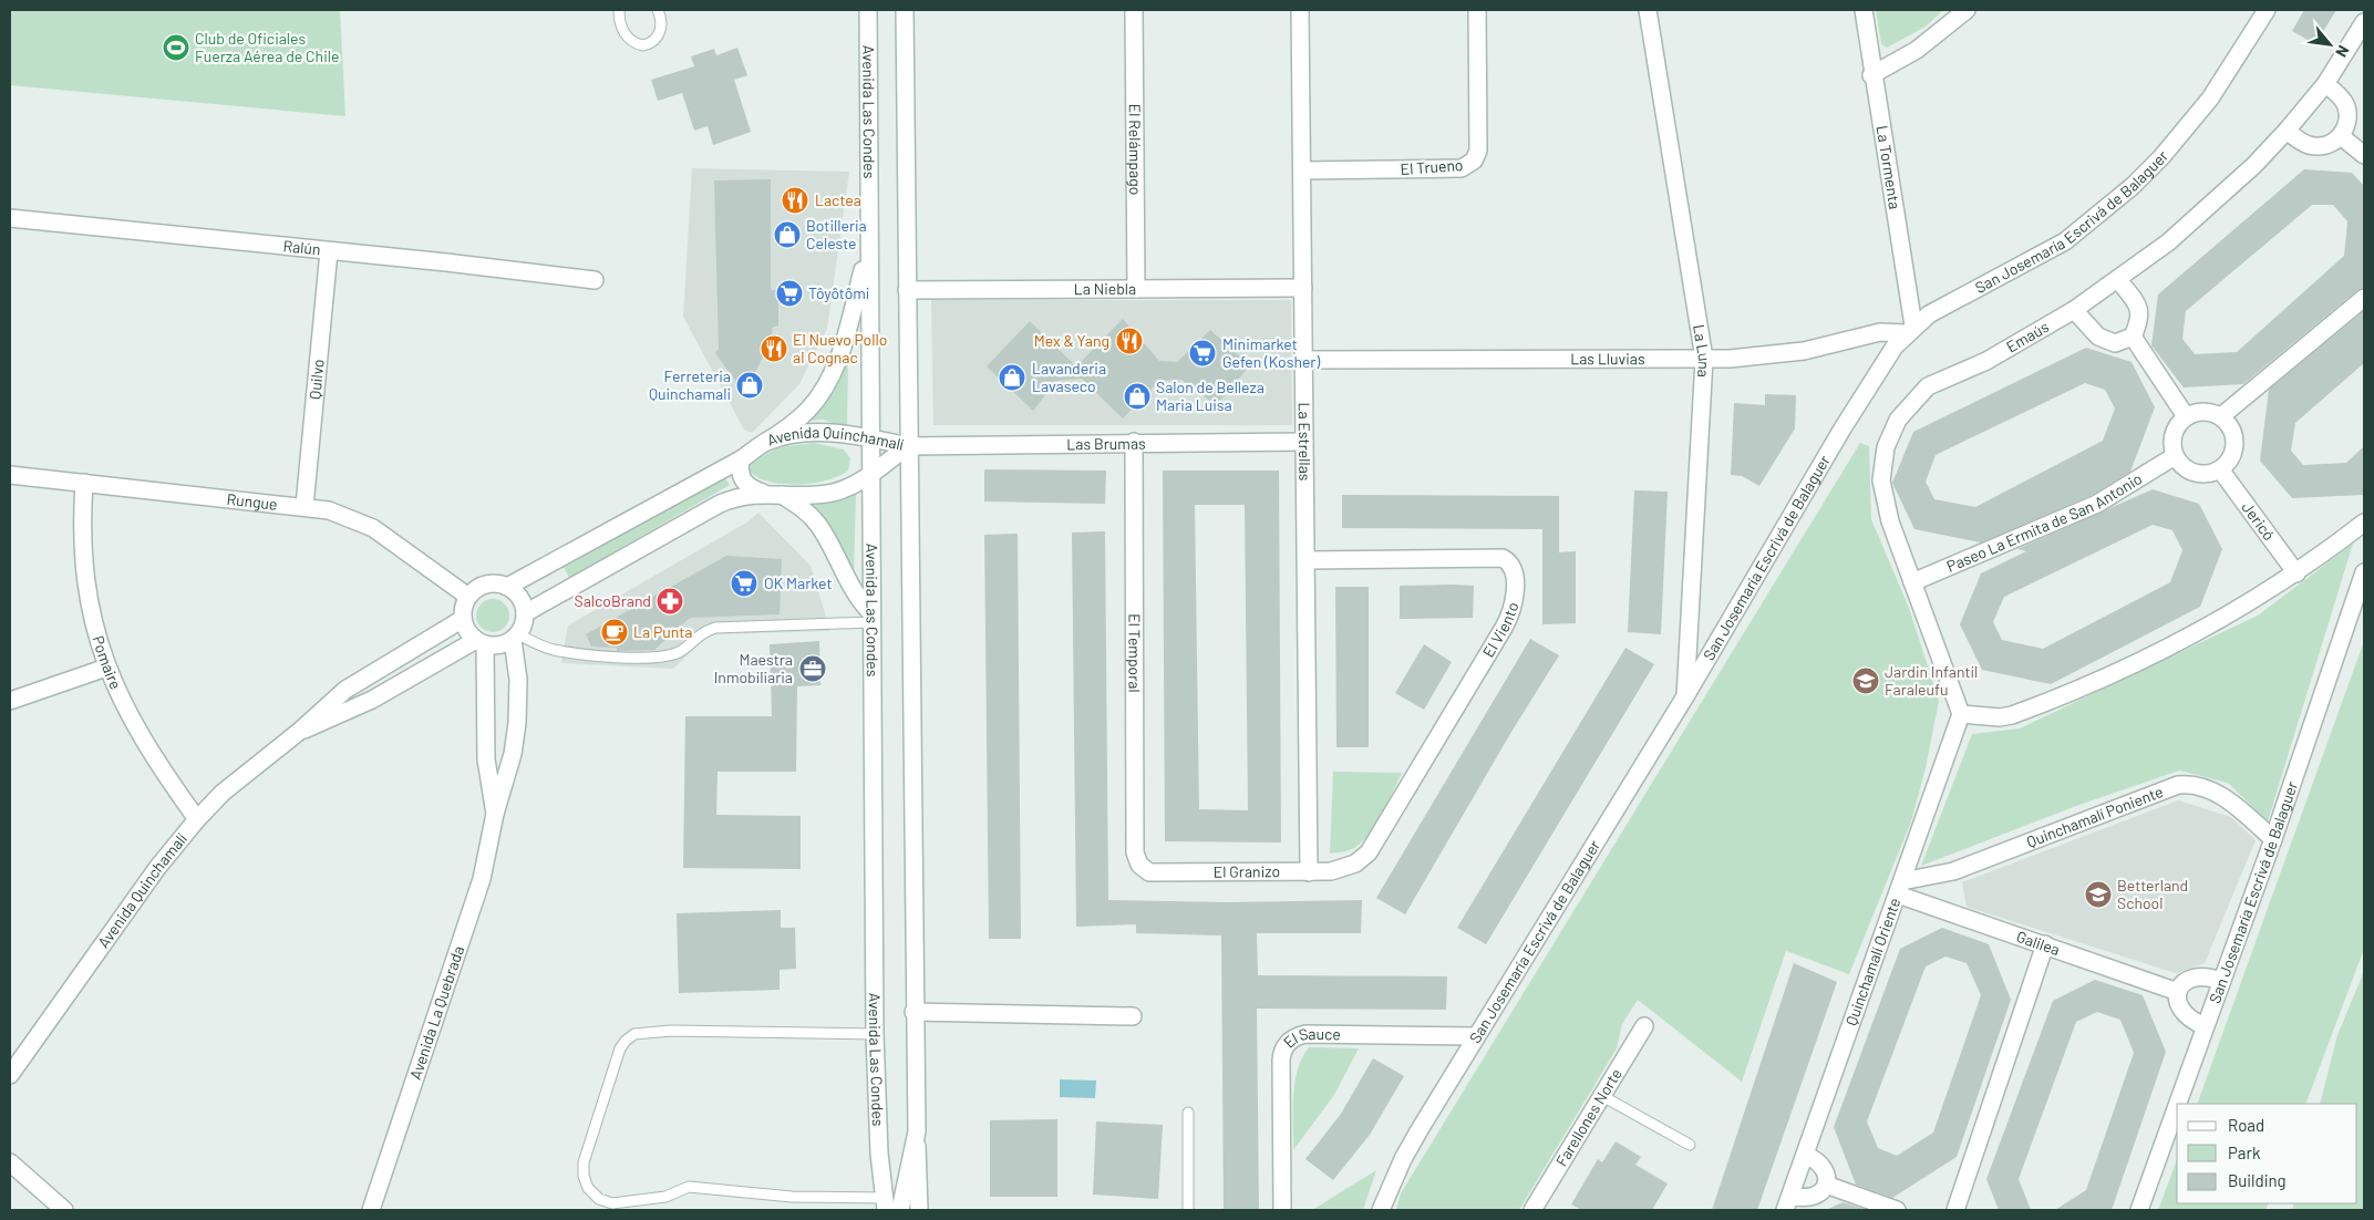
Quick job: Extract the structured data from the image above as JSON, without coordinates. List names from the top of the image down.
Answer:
{
  "streets": {
    "street": [
      "Avenida Las Condes",
      "El Relámpago",
      "El Trueno",
      "La Tormenta",
      "San Josemaría Escrivá de Balaguer",
      "Ralún",
      "La Niebla",
      "Emaús",
      "La Luna",
      "Las Lluvias",
      "Quilvo",
      "Las Brumas",
      "La Estrellas",
      "Avenida Quinchamalí",
      "Rungue",
      "Paseo La Ermita de San Antonio",
      "Jericó",
      "El Viento",
      "El Temporal",
      "Pomaire",
      "Quinchamalí Poniente",
      "El Granizo",
      "Galilea",
      "Quinchamalí Oriente",
      "Avenida La Quebrada",
      "El Sauce",
      "Farellones Norte"
    ]
  },
  "crossings": [
    ["Avenida Las Condes", "Avenida Quinchamalí"],
    ["El Relámpago", "La Niebla"],
    ["El Trueno", "La Estrellas"],
    ["La Tormenta", "San Josemaría Escrivá de Balaguer"],
    ["La Tormenta", "Las Lluvias"],
    ["San Josemaría Escrivá de Balaguer", "La Luna"],
    ["San Josemaría Escrivá de Balaguer", "Las Lluvias"],
    ["San Josemaría Escrivá de Balaguer", "Quinchamalí Poniente"],
    ["San Josemaría Escrivá de Balaguer", "El Sauce"],
    ["Ralún", "Quilvo"],
    ["La Niebla", "La Estrellas"],
    ["Emaús", "Paseo La Ermita de San Antonio"],
    ["Emaús", "Quinchamalí Oriente"],
    ["La Luna", "Las Lluvias"],
    ["Las Lluvias", "La Estrellas"],
    ["Quilvo", "Rungue"],
    ["Las Brumas", "La Estrellas"],
    ["Las Brumas", "Avenida Quinchamalí"],
    ["Las Brumas", "El Temporal"],
    ["La Estrellas", "El Viento"],
    ["La Estrellas", "El Granizo"],
    ["Avenida Quinchamalí", "Rungue"],
    ["Avenida Quinchamalí", "Pomaire"],
    ["Avenida Quinchamalí", "Avenida La Quebrada"],
    ["Rungue", "Pomaire"],
    ["Rungue", "Avenida La Quebrada"],
    ["Paseo La Ermita de San Antonio", "Jericó"],
    ["El Viento", "El Granizo"],
    ["El Temporal", "El Granizo"],
    ["Quinchamalí Poniente", "Galilea"],
    ["Quinchamalí Poniente", "Quinchamalí Oriente"],
    ["Galilea", "Quinchamalí Oriente"]
  ],
  "places": {
    "sports": ["Club de Oficiales Fuerza Aérea de Chile"],
    "restaurant": ["Lactea", "Mex & Yang", "El Nuevo Pollo al Cognac"],
    "shop": [
      "Botilleria Celeste",
      "Lavanderia Lavaseco",
      "Ferreteria Quinchamali",
      "Salon de Belleza Maria Luisa"
    ],
    "supermarket": ["Tôyôtômi", "Minimarket Gefen (Kosher)", "OK Market"],
    "pharmacy": ["SalcoBrand"],
    "cafe": ["La Punta"],
    "office": ["Maestra Inmobiliaria"],
    "school or university": ["Jardin Infantil Faraleufu", "Betterland School"]
  },
  "legend": ["Road", "Park", "Building"],
  "north": "bottom right"
}
